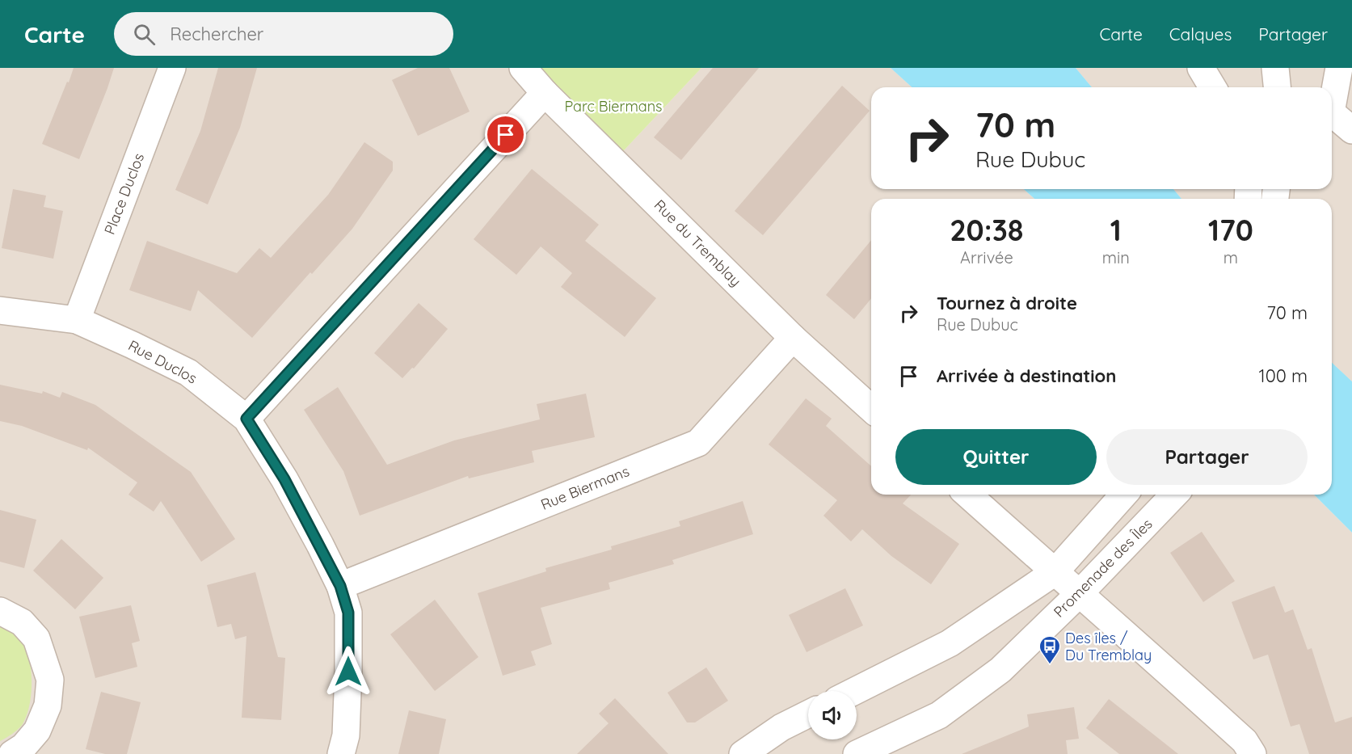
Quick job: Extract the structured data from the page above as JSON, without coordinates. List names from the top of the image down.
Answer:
{
  "streets": {
    "street": [
      "Place Duclos",
      "Rue du Tremblay",
      "Rue Duclos",
      "Rue Biermans",
      "Promenade des Îles"
    ]
  },
  "crossings": [
    ["Place Duclos", "Rue Duclos"],
    ["Rue du Tremblay", "Rue Biermans"],
    ["Rue Duclos", "Rue Biermans"]
  ],
  "parks": ["Parc Biermans"],
  "places": {
    "bus stop": ["Des îles / Du Tremblay"]
  },
  "page": {
    "header": "Carte",
    "search": "Rechercher",
    "nav": ["Carte", "Calques", "Partager"],
    "turn": ["70 m", "Rue Dubuc"],
    "eta": [
      "20:38",
      "Arrivée",
      "1",
      "min",
      "170",
      "m"
    ],
    "list": [
      {
        "name": "Tournez à droite",
        "note": "Rue Dubuc",
        "value": "70 m"
      },
      {
        "name": "Arrivée à destination",
        "value": "100 m"
      }
    ],
    "buttons": ["Quitter", "Partager"]
  }
}
